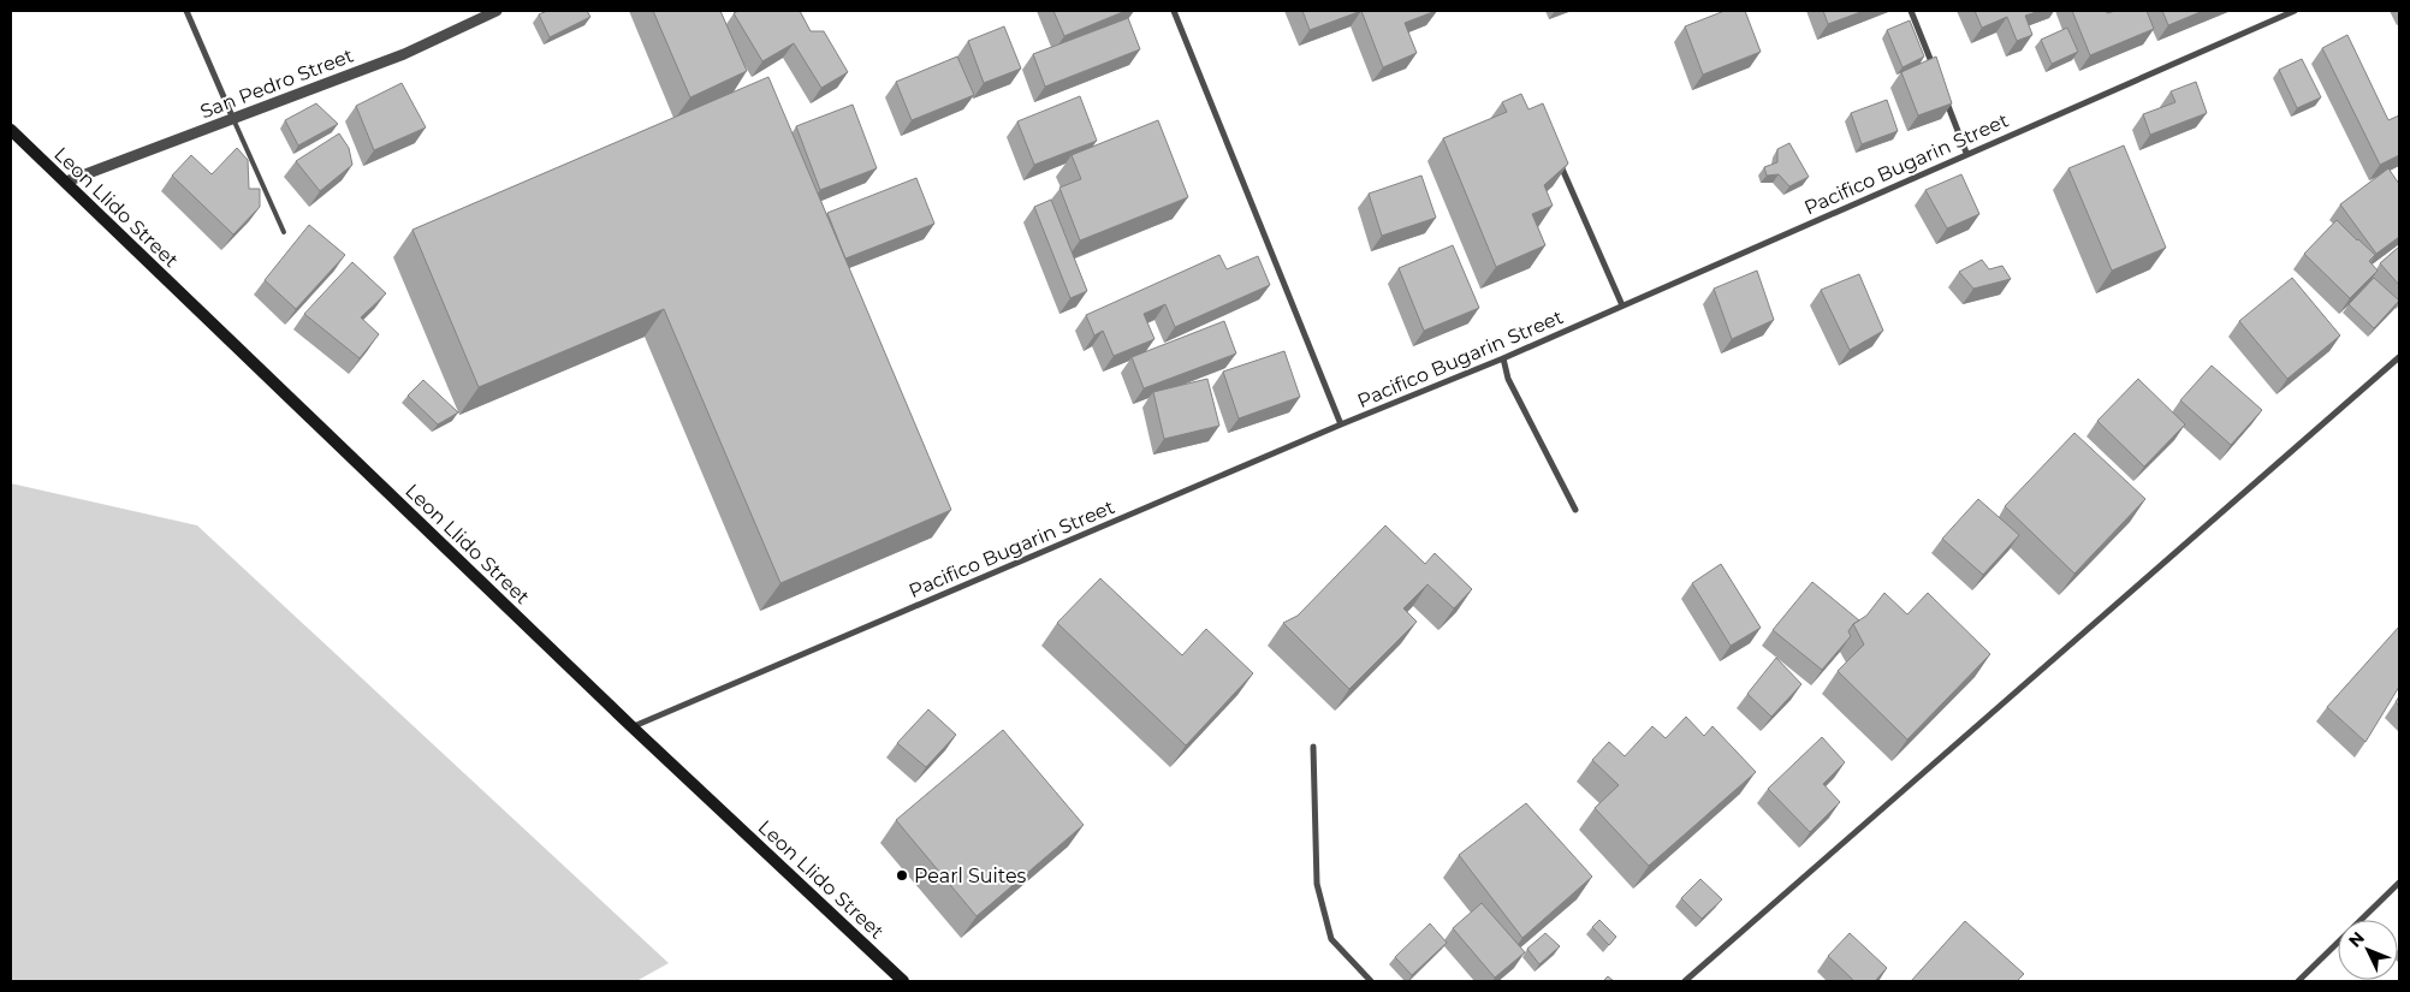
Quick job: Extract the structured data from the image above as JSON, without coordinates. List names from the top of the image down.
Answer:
{
  "streets": {
    "main road": ["Leon Llido Street"],
    "street": ["San Pedro Street", "Pacifico Bugarin Street"]
  },
  "crossings": [
    ["San Pedro Street", "Leon Llido Street"],
    ["Pacifico Bugarin Street", "Leon Llido Street"]
  ],
  "places": ["Pearl Suites"],
  "north": "top left"
}
